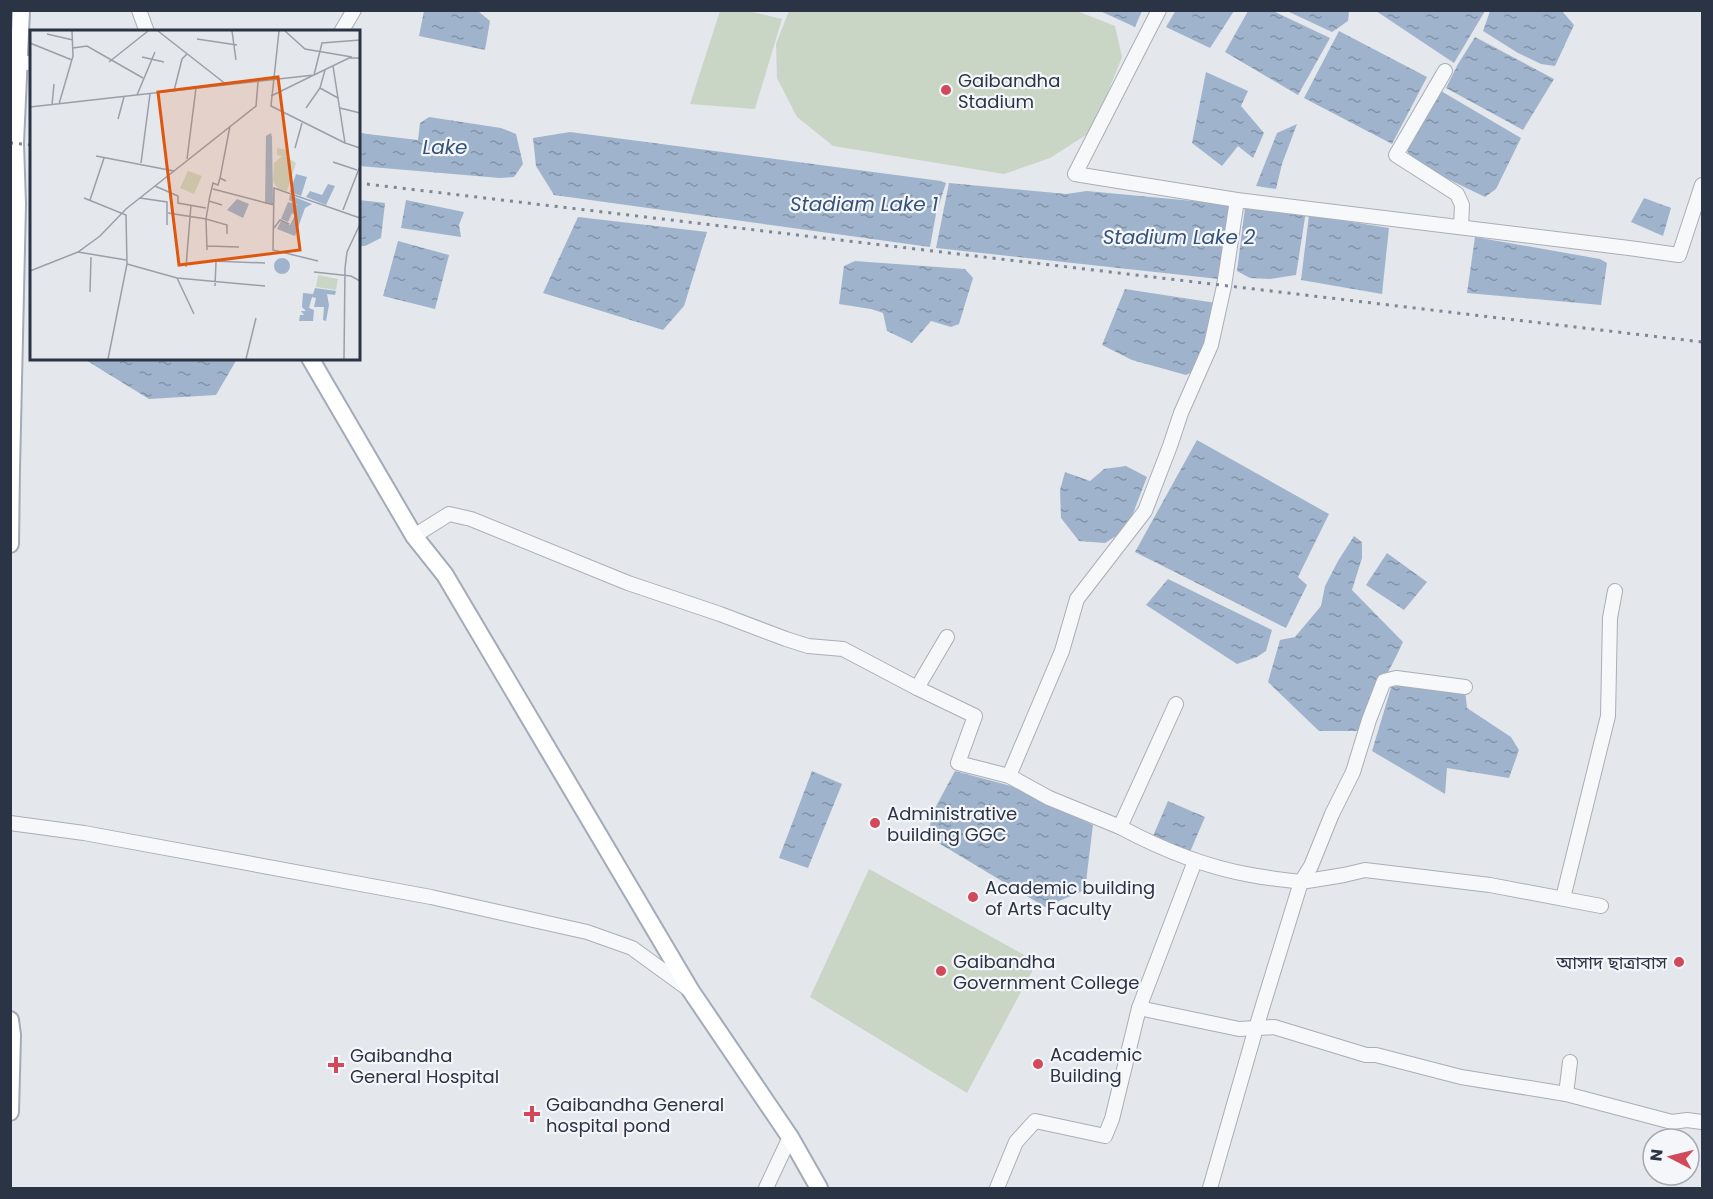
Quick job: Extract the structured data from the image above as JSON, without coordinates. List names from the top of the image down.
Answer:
{
  "water": ["Lake", "Stadiam Lake 1", "Stadium Lake 2"],
  "places": {
    "other": [
      "Gaibandha Stadium",
      "Administrative building GGC",
      "Academic building of Arts Faculty",
      "আসাদ ছাত্রাবাস",
      "Gaibandha Government College",
      "Academic Building"
    ],
    "health": ["Gaibandha General Hospital", "Gaibandha General hospital pond"]
  },
  "north": "left"
}
